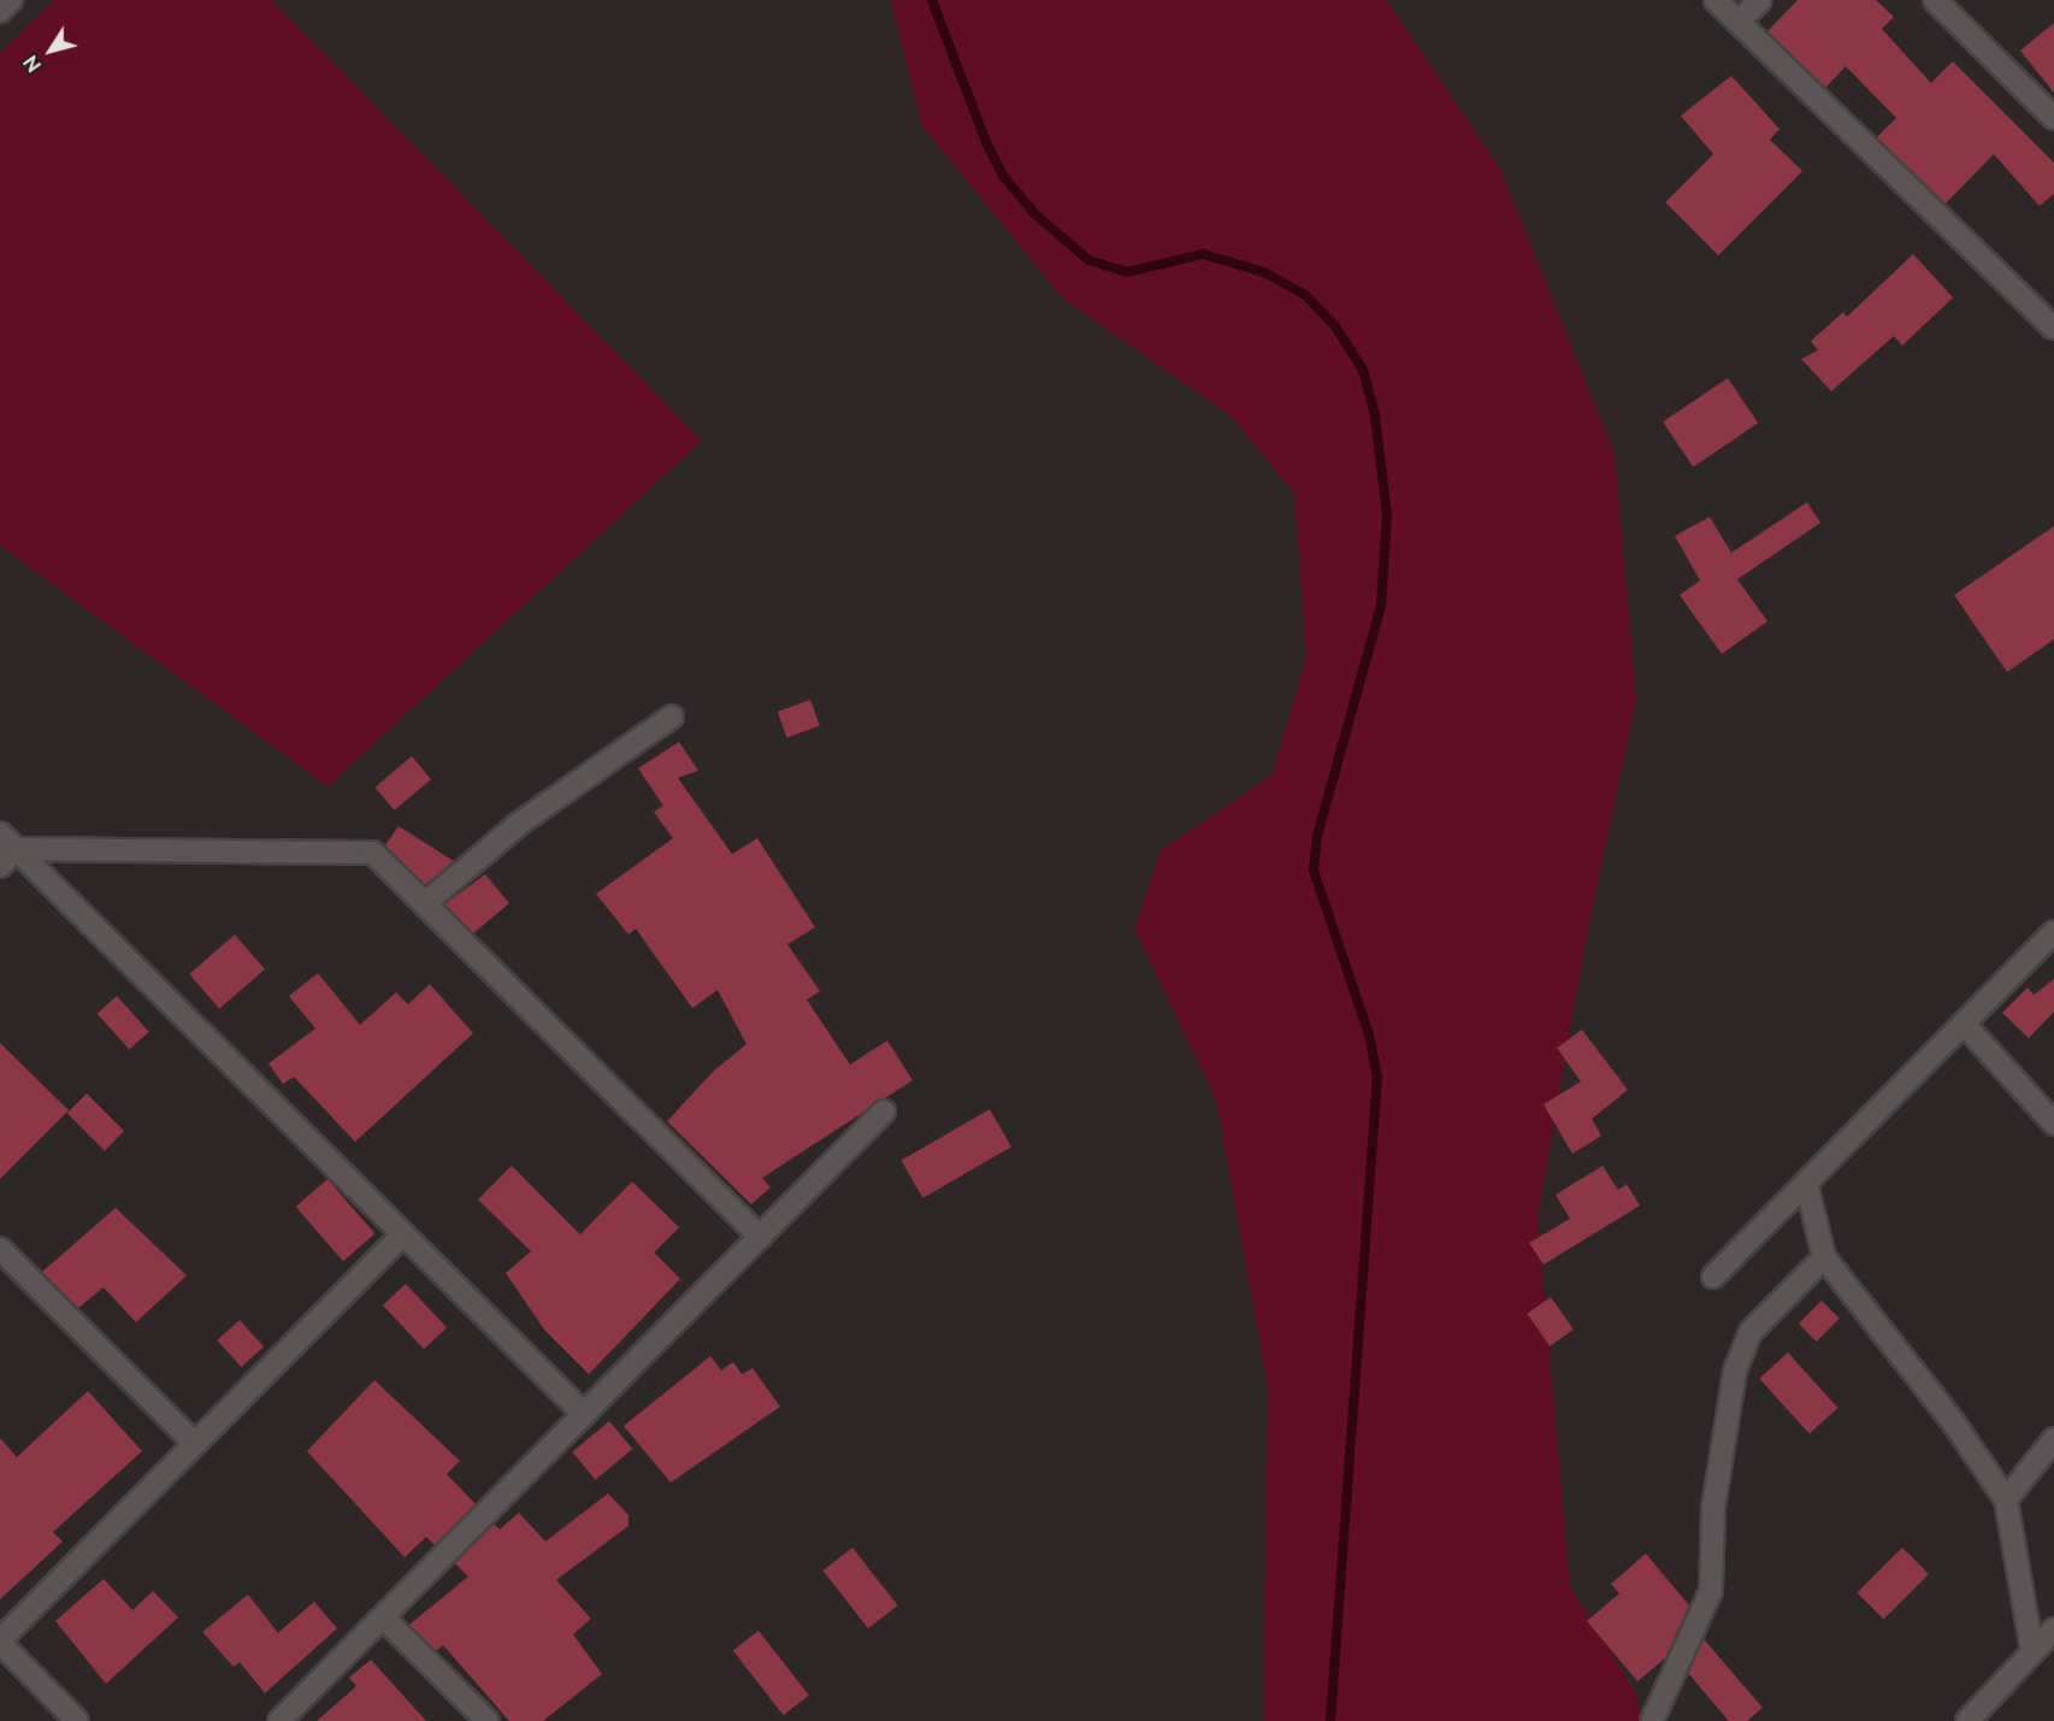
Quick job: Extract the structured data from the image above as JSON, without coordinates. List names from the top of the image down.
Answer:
{
  "north": "bottom left"
}
